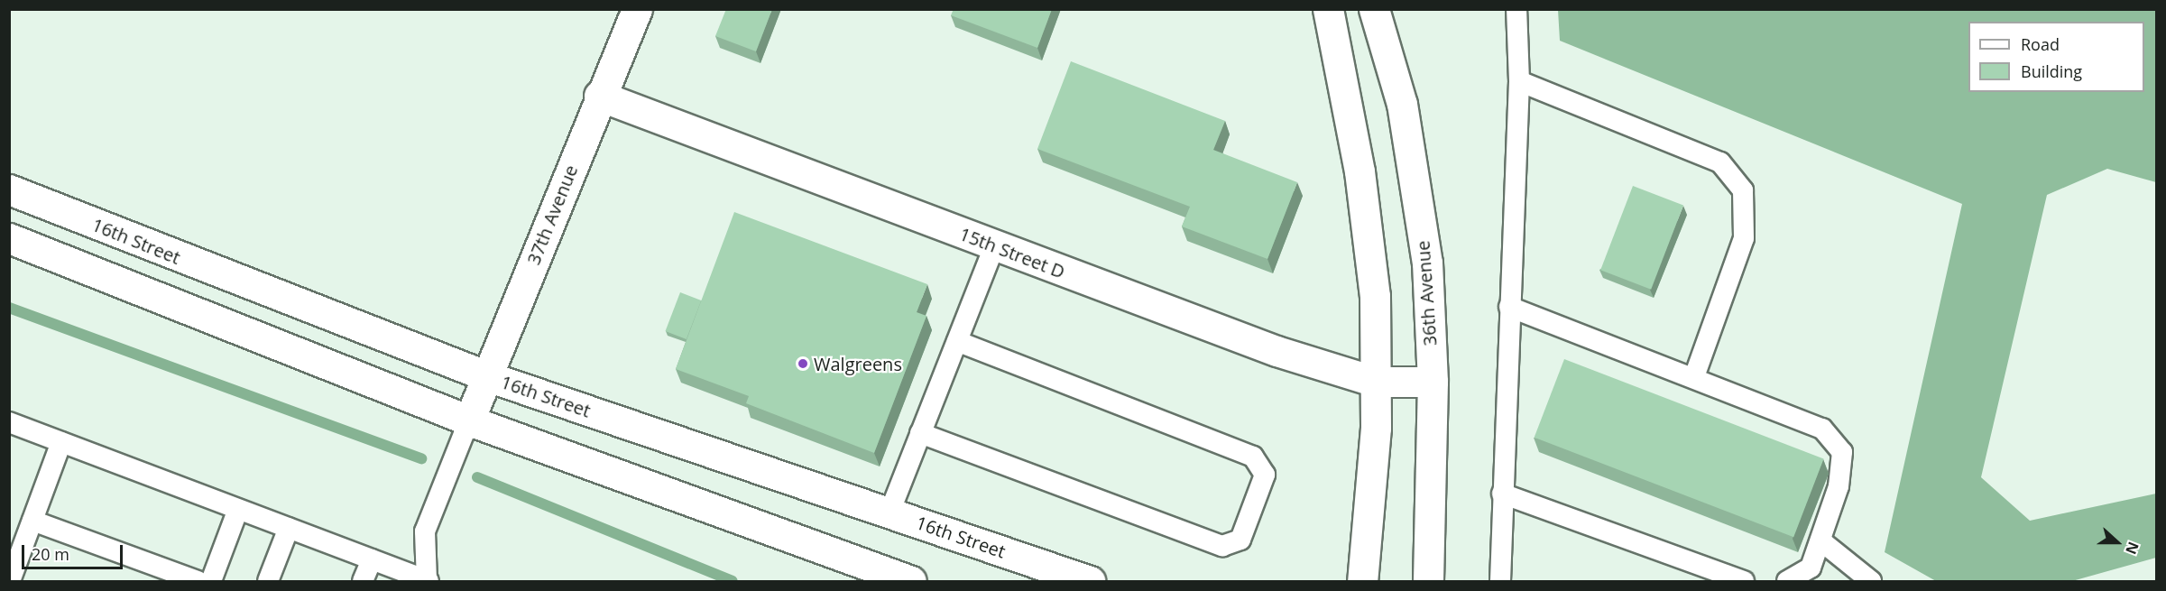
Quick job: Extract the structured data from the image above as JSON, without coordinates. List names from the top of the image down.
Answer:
{
  "streets": {
    "street": [
      "37th Avenue",
      "16th Street",
      "15th Street D",
      "36th Avenue"
    ]
  },
  "crossings": [
    ["37th Avenue", "16th Street"],
    ["37th Avenue", "15th Street D"],
    ["15th Street D", "36th Avenue"]
  ],
  "places": ["Walgreens"],
  "legend": ["Road", "Building"],
  "scale_bar": "20 m",
  "north": "right"
}
